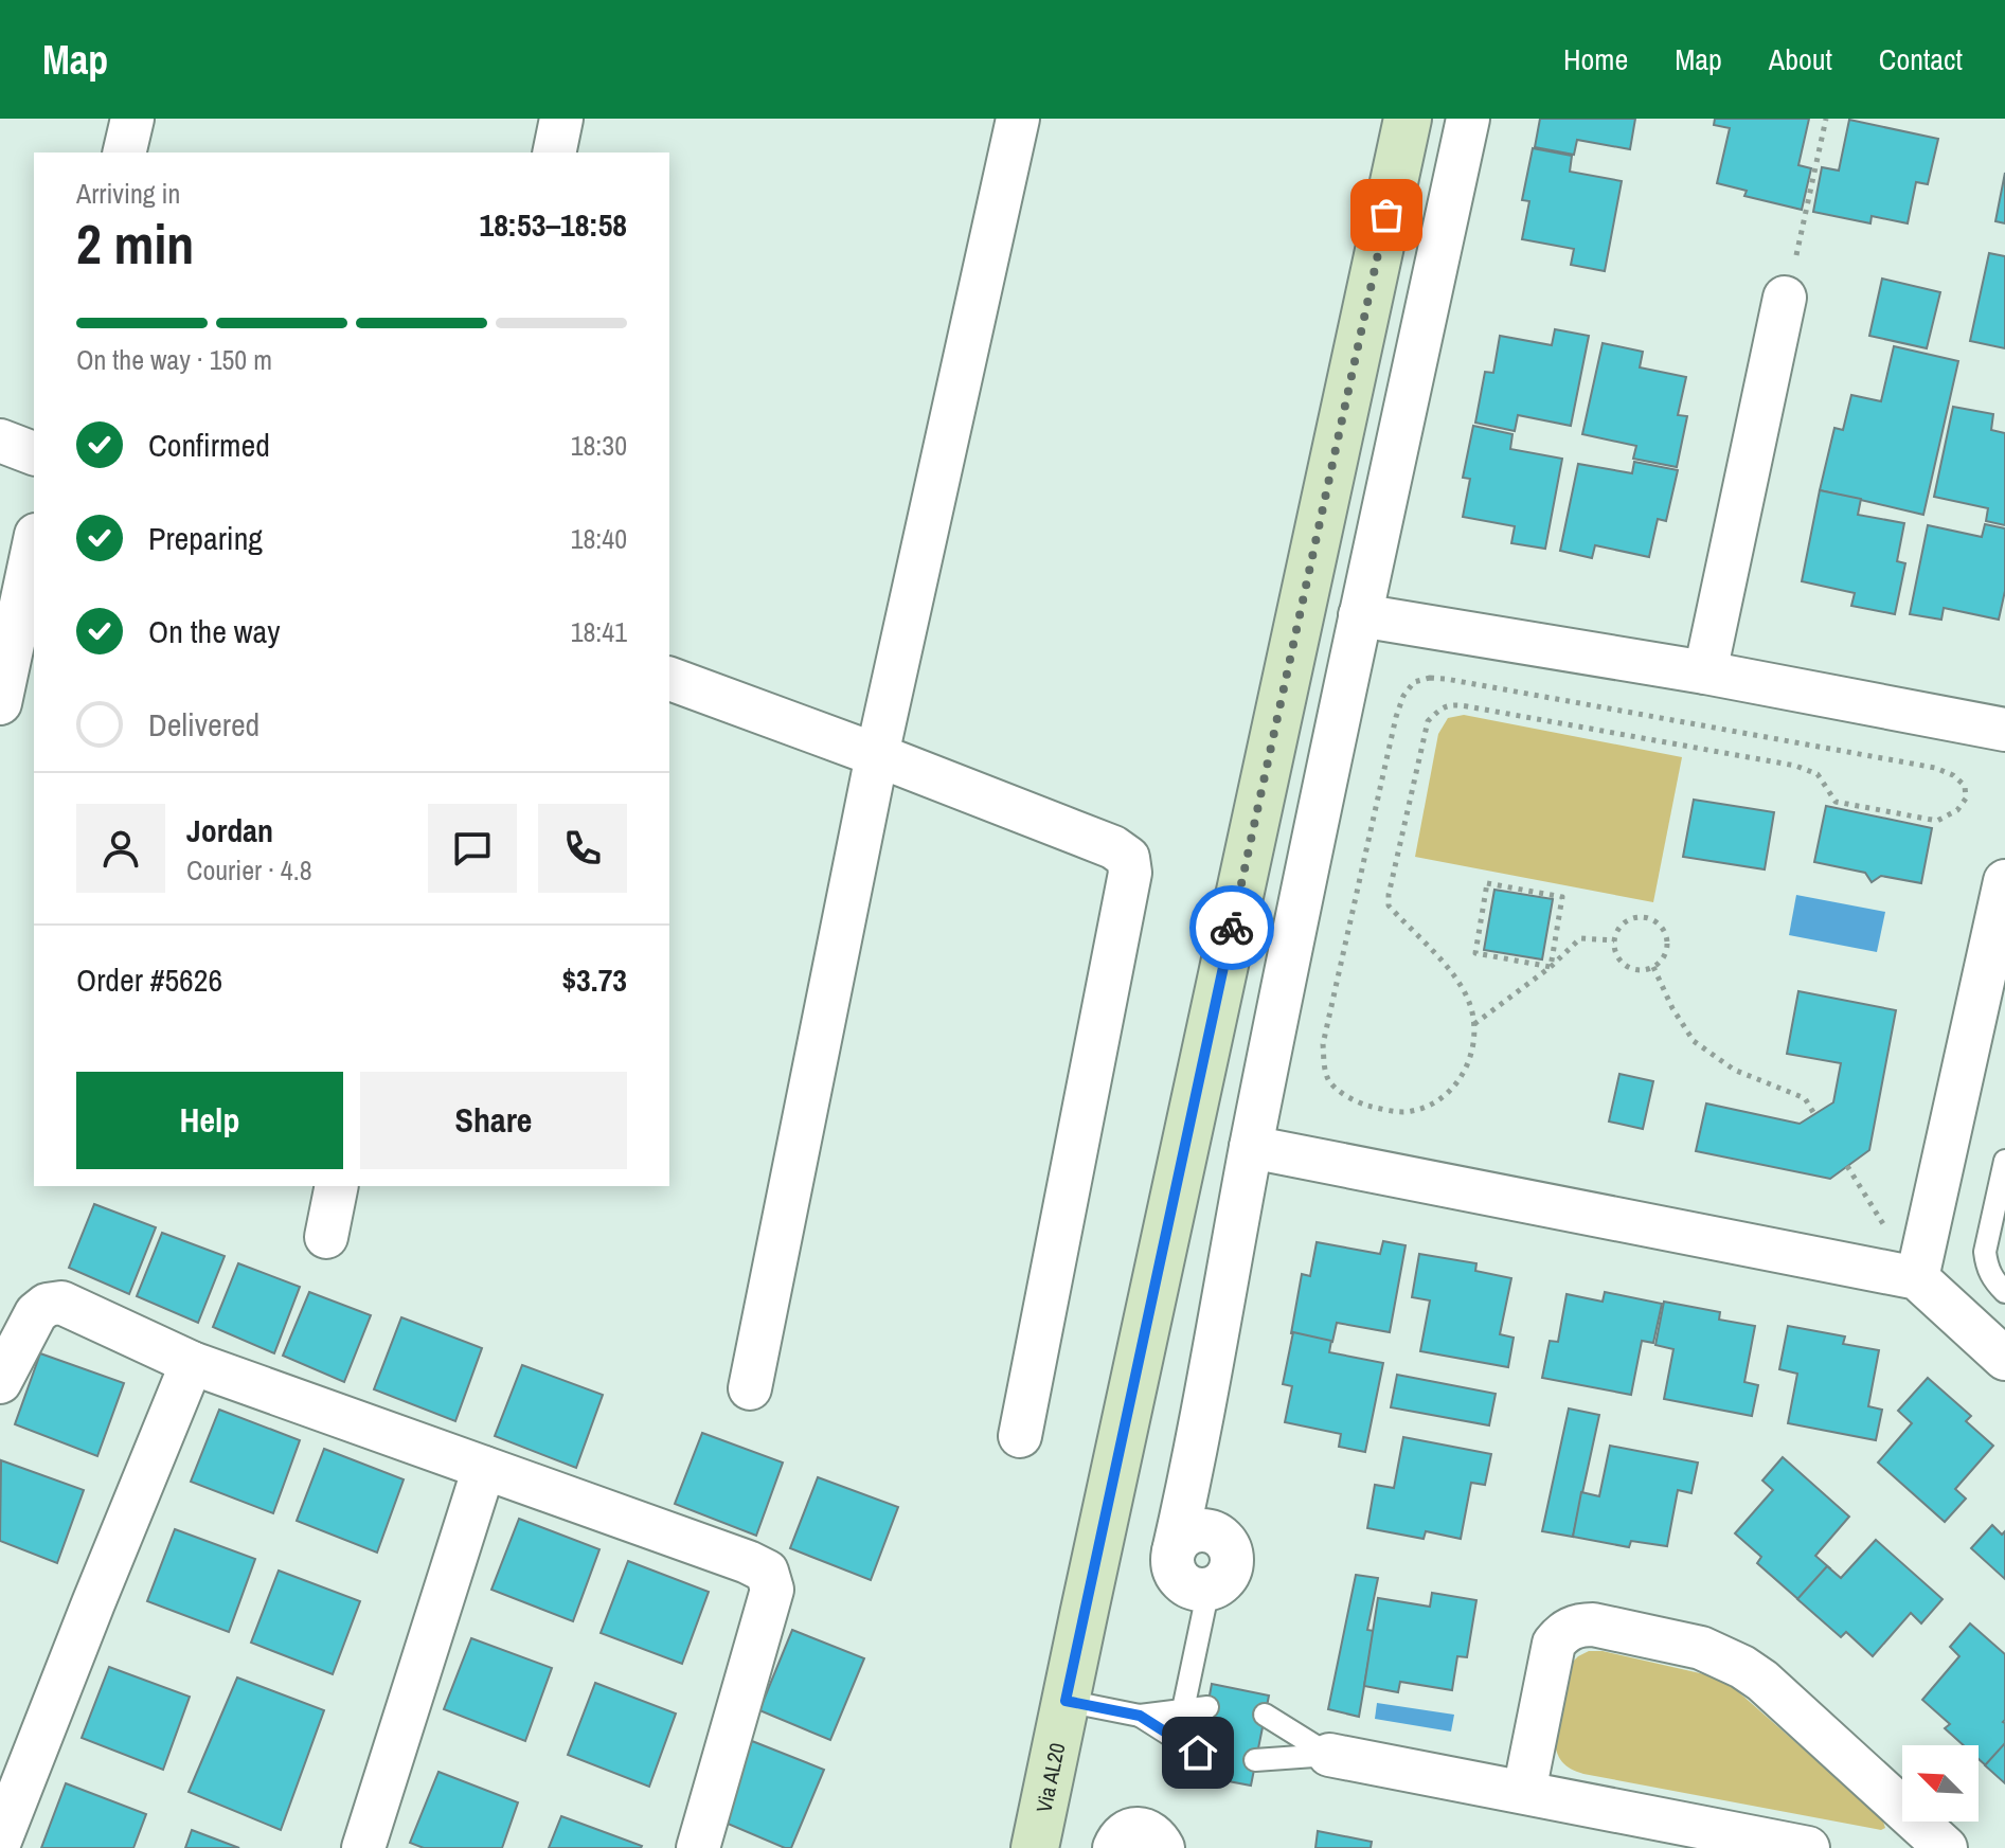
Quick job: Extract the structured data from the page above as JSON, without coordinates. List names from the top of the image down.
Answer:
{
  "streets": {
    "street": ["Via AL20"]
  },
  "north": "top left",
  "page": {
    "header": "Map",
    "nav": [
      "Home",
      "Map",
      "About",
      "Contact"
    ],
    "heading": ["2 min", "Arriving in", "18:53–18:58"],
    "panel": [
      "Jordan",
      "Courier · 4.8",
      "Order #5626",
      "$3.73"
    ],
    "bar": "On the way · 150 m",
    "list": [
      ["Confirmed", "18:30"],
      ["Preparing", "18:40"],
      ["On the way", "18:41"],
      "Delivered"
    ],
    "buttons": ["Help", "Share"]
  }
}
